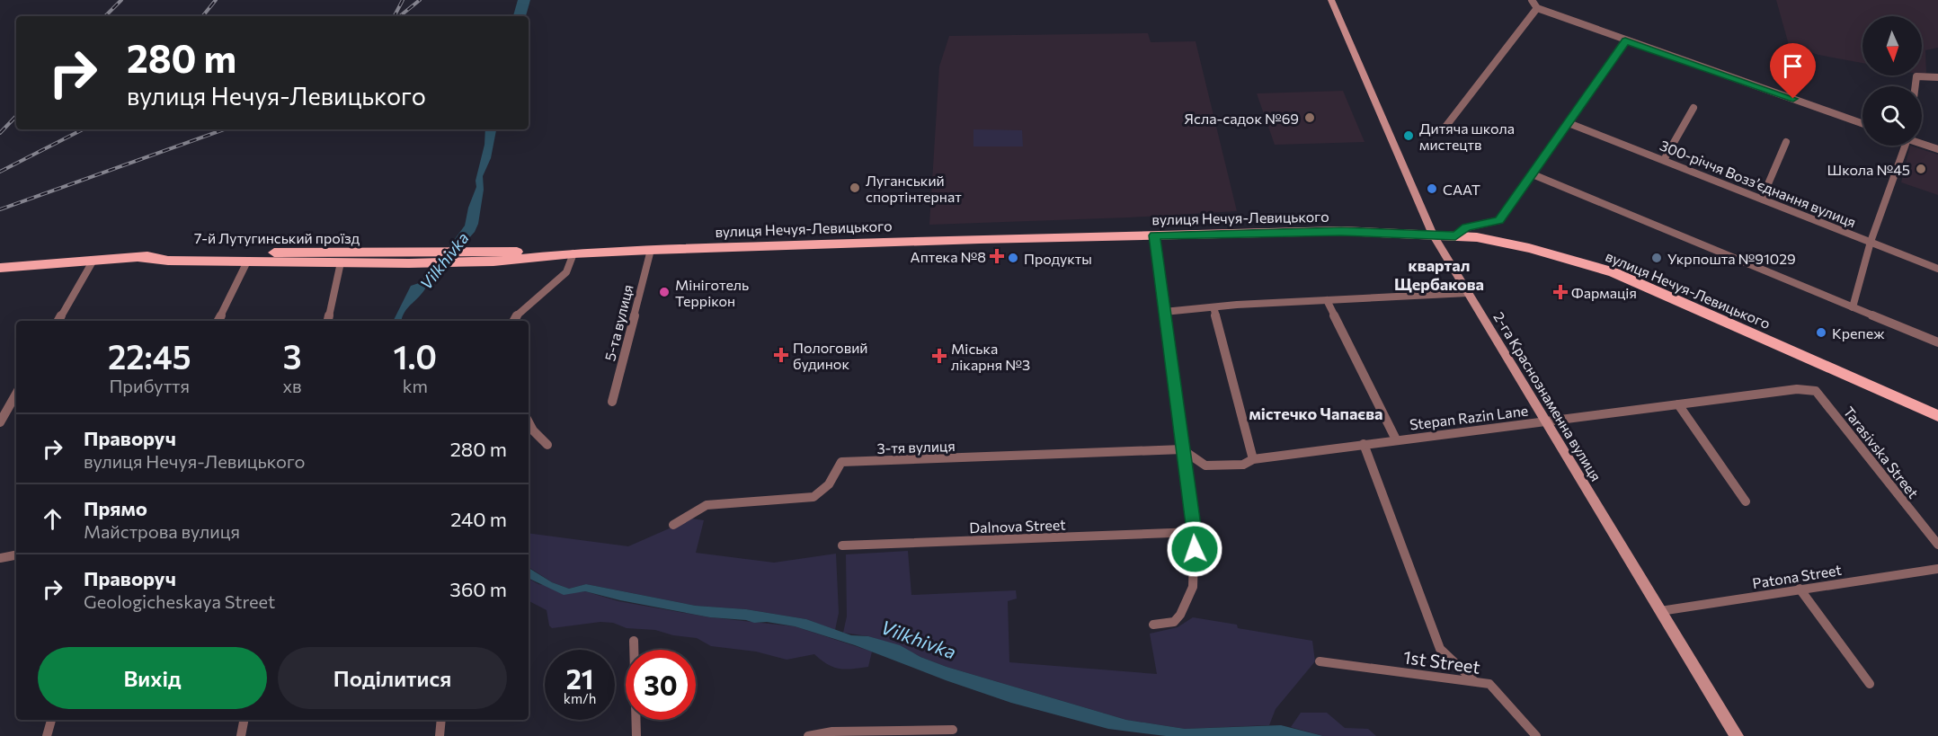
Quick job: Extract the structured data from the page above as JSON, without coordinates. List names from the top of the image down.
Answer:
{
  "streets": {
    "main road": ["вулиця Нечуя-Левицького", "7-й Лутугинський проїзд"],
    "street": [
      "300-річчя Возз’єднання вулиця",
      "5-та вулиця",
      "2-га Краснознаменна вулиця",
      "Stepan Razin Lane",
      "3-тя вулиця",
      "Tarasivska Street",
      "Dalnova Street",
      "Patona Street",
      "1st Street"
    ]
  },
  "crossings": [
    ["вулиця Нечуя-Левицького", "7-й Лутугинський проїзд"],
    ["вулиця Нечуя-Левицького", "5-та вулиця"],
    ["вулиця Нечуя-Левицького", "2-га Краснознаменна вулиця"],
    ["2-га Краснознаменна вулиця", "Stepan Razin Lane"],
    ["2-га Краснознаменна вулиця", "Patona Street"],
    ["Stepan Razin Lane", "3-тя вулиця"],
    ["Stepan Razin Lane", "Tarasivska Street"]
  ],
  "districts": ["квартал Щербакова", "містечко Чапаєва"],
  "water": ["Vilkhivka"],
  "places": {
    "other": [
      "Ясла-садок №69",
      "Дитяча школа мистецтв",
      "Школа №45",
      "Луганський спортінтернат",
      "СААТ",
      "Продукты",
      "Укрпошта №91029",
      "Мініготель Террікон",
      "Крепеж"
    ],
    "health": [
      "Аптека №8",
      "Фармація",
      "Пологовий будинок",
      "Міська лікарня №3"
    ]
  },
  "north": "bottom",
  "page": {
    "turn": ["280 m", "вулиця Нечуя-Левицького"],
    "eta": [
      "22:45",
      "Прибуття",
      "3",
      "хв",
      "1.0",
      "km"
    ],
    "list": [
      {
        "name": "Праворуч",
        "note": "вулиця Нечуя-Левицького",
        "value": "280 m"
      },
      {
        "name": "Прямо",
        "note": "Майстрова вулиця",
        "value": "240 m"
      },
      {
        "name": "Праворуч",
        "note": "Geologicheskaya Street",
        "value": "360 m"
      }
    ],
    "buttons": ["Вихід", "Поділитися"],
    "speed": "21 km/h",
    "limit": "30"
  }
}
